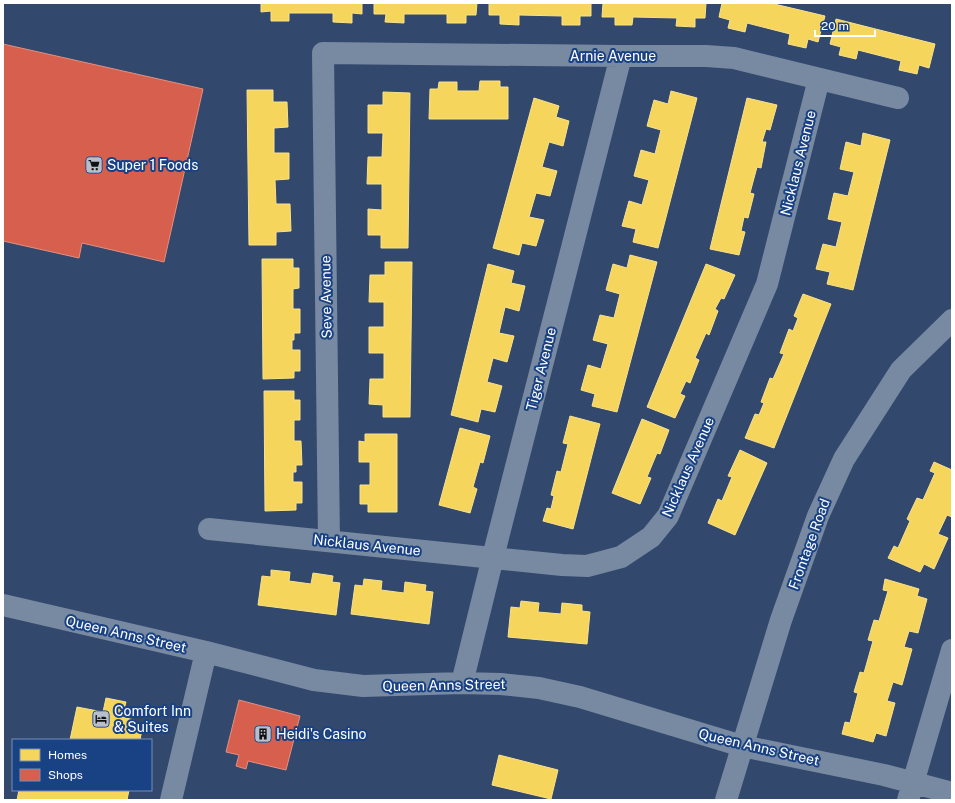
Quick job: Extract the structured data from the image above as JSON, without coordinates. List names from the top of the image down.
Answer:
{
  "streets": {
    "street": [
      "Arnie Avenue",
      "Nicklaus Avenue",
      "Seve Avenue",
      "Tiger Avenue",
      "Frontage Road",
      "Queen Anns Street"
    ]
  },
  "crossings": [
    ["Arnie Avenue", "Nicklaus Avenue"],
    ["Arnie Avenue", "Seve Avenue"],
    ["Arnie Avenue", "Tiger Avenue"],
    ["Nicklaus Avenue", "Seve Avenue"],
    ["Nicklaus Avenue", "Tiger Avenue"],
    ["Tiger Avenue", "Queen Anns Street"],
    ["Frontage Road", "Queen Anns Street"]
  ],
  "places": {
    "supermarket": ["Super 1 Foods"],
    "hotel": ["Comfort Inn & Suites"],
    "building": ["Heidi's Casino"]
  },
  "legend": ["Homes", "Shops"],
  "scale_bar": "20 m"
}
